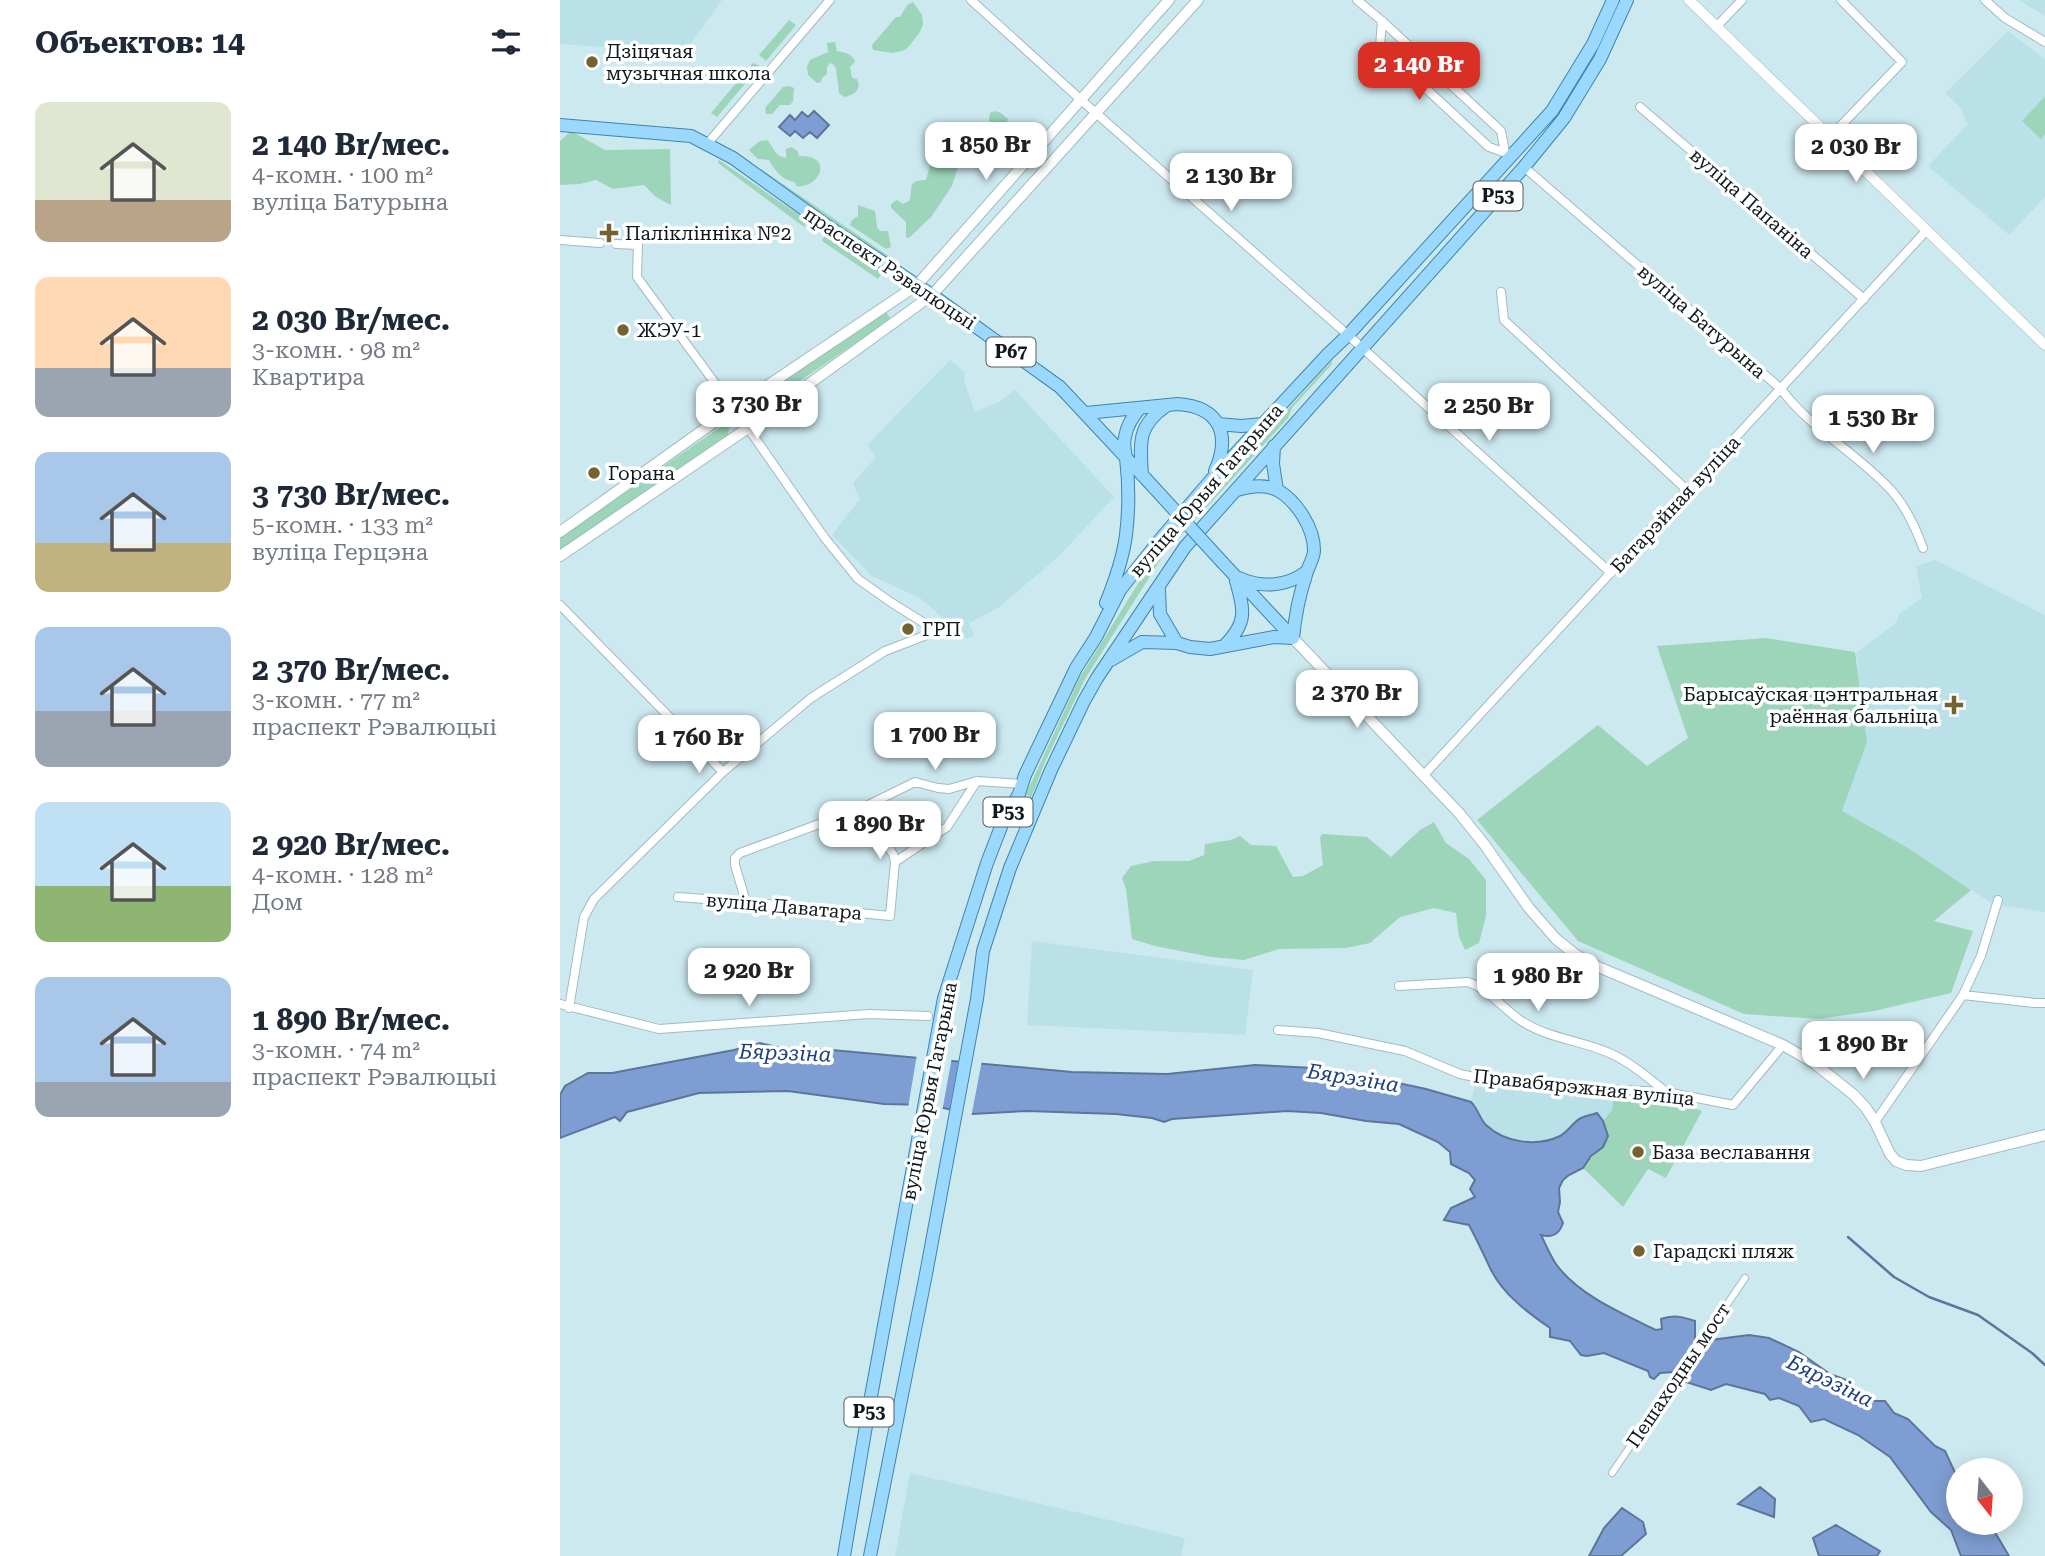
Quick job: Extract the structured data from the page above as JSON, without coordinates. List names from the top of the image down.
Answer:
{
  "streets": {
    "main road": [
      "Р53",
      "праспект Рэвалюцыі",
      "Р67",
      "вуліца Юрыя Гагарына"
    ],
    "street": [
      "вуліца Папаніна",
      "вуліца Батурына",
      "Батарэйная вуліца",
      "вуліца Даватара",
      "Правабярэжная вуліца",
      "Пешаходны мост"
    ]
  },
  "crossings": [
    ["вуліца Папаніна", "Батарэйная вуліца"],
    ["праспект Рэвалюцыі", "Р67"],
    ["праспект Рэвалюцыі", "Батарэйная вуліца"],
    ["праспект Рэвалюцыі", "Правабярэжная вуліца"],
    ["вуліца Батурына", "вуліца Юрыя Гагарына"],
    ["вуліца Батурына", "Батарэйная вуліца"]
  ],
  "water": ["Бярэзіна"],
  "places": {
    "other": [
      "Дзіцячая музычная школа",
      "ЖЭУ-1",
      "Горана",
      "ГРП",
      "База веславання",
      "Гарадскі пляж"
    ],
    "health": ["Паліклінніка №2", "Барысаўская цэнтральная раённая бальніца"]
  },
  "north": "bottom",
  "page": {
    "heading": "Объектов: 14",
    "price": [
      "2 140 Br",
      "1 850 Br",
      "2 030 Br",
      "2 130 Br",
      "3 730 Br",
      "2 250 Br",
      "1 530 Br",
      "2 370 Br",
      "1 700 Br",
      "1 760 Br",
      "1 890 Br",
      "2 920 Br",
      "1 980 Br",
      "1 890 Br"
    ],
    "list": [
      {
        "name": "2 140 Br/мес.",
        "note": "4-комн. · 100 m² · вуліца Батурына"
      },
      {
        "name": "2 030 Br/мес.",
        "note": "3-комн. · 98 m² · Квартира"
      },
      {
        "name": "3 730 Br/мес.",
        "note": "5-комн. · 133 m² · вуліца Герцэна"
      },
      {
        "name": "2 370 Br/мес.",
        "note": "3-комн. · 77 m² · праспект Рэвалюцыі"
      },
      {
        "name": "2 920 Br/мес.",
        "note": "4-комн. · 128 m² · Дом"
      },
      {
        "name": "1 890 Br/мес.",
        "note": "3-комн. · 74 m² · праспект Рэвалюцыі"
      }
    ]
  }
}
